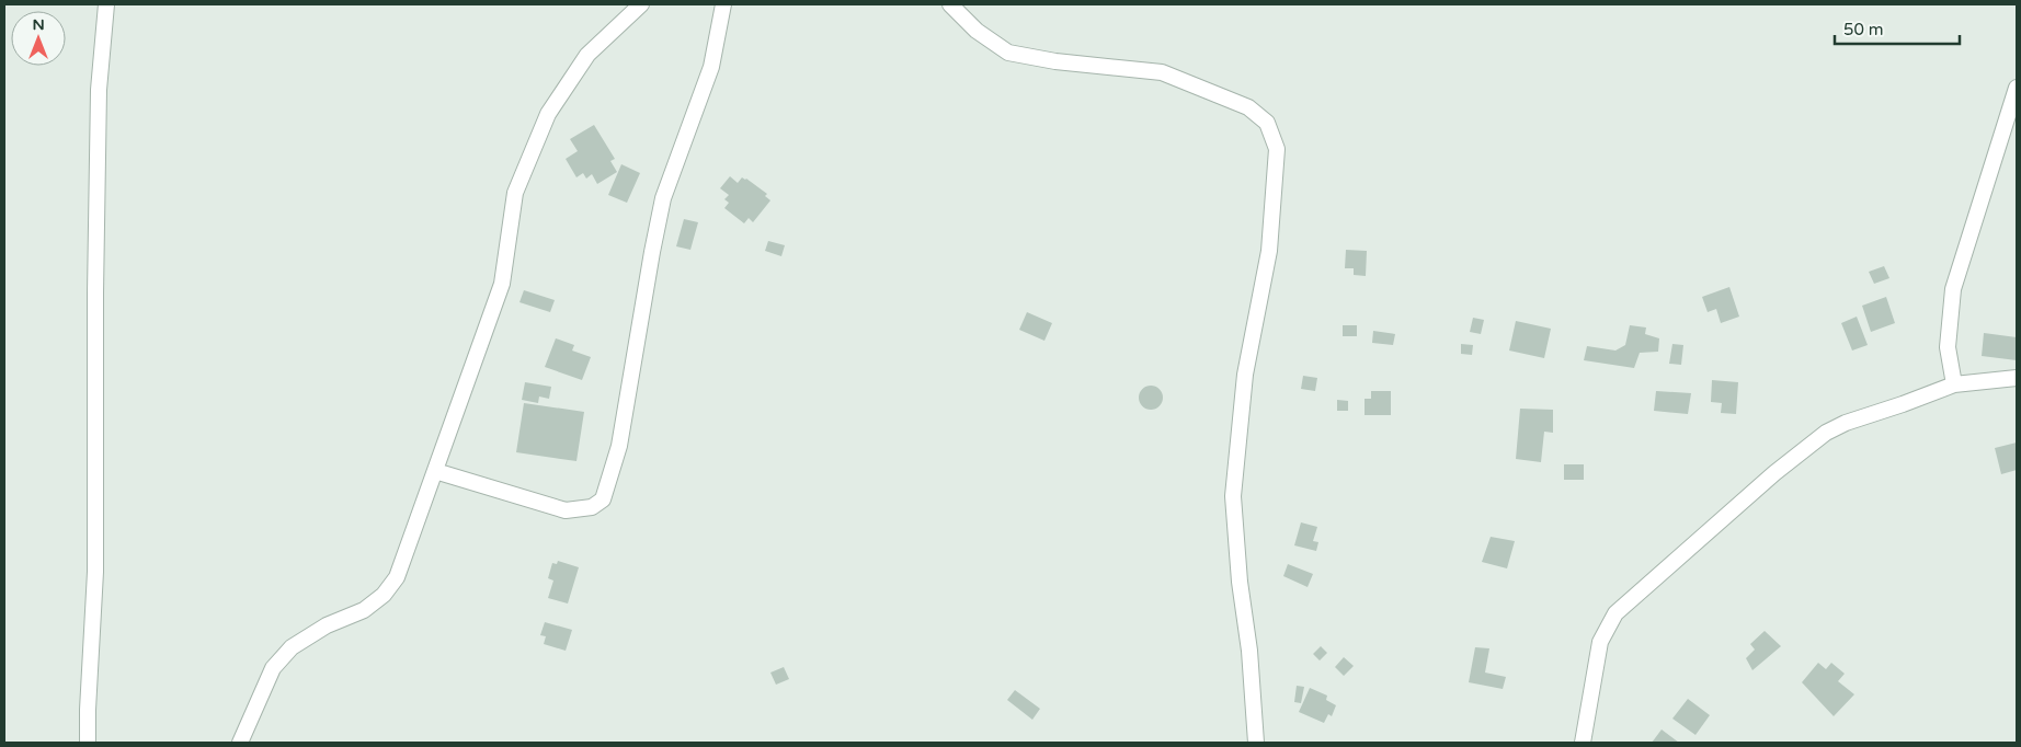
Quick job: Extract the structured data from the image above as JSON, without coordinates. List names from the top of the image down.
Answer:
{
  "scale_bar": "50 m",
  "north": "top"
}
